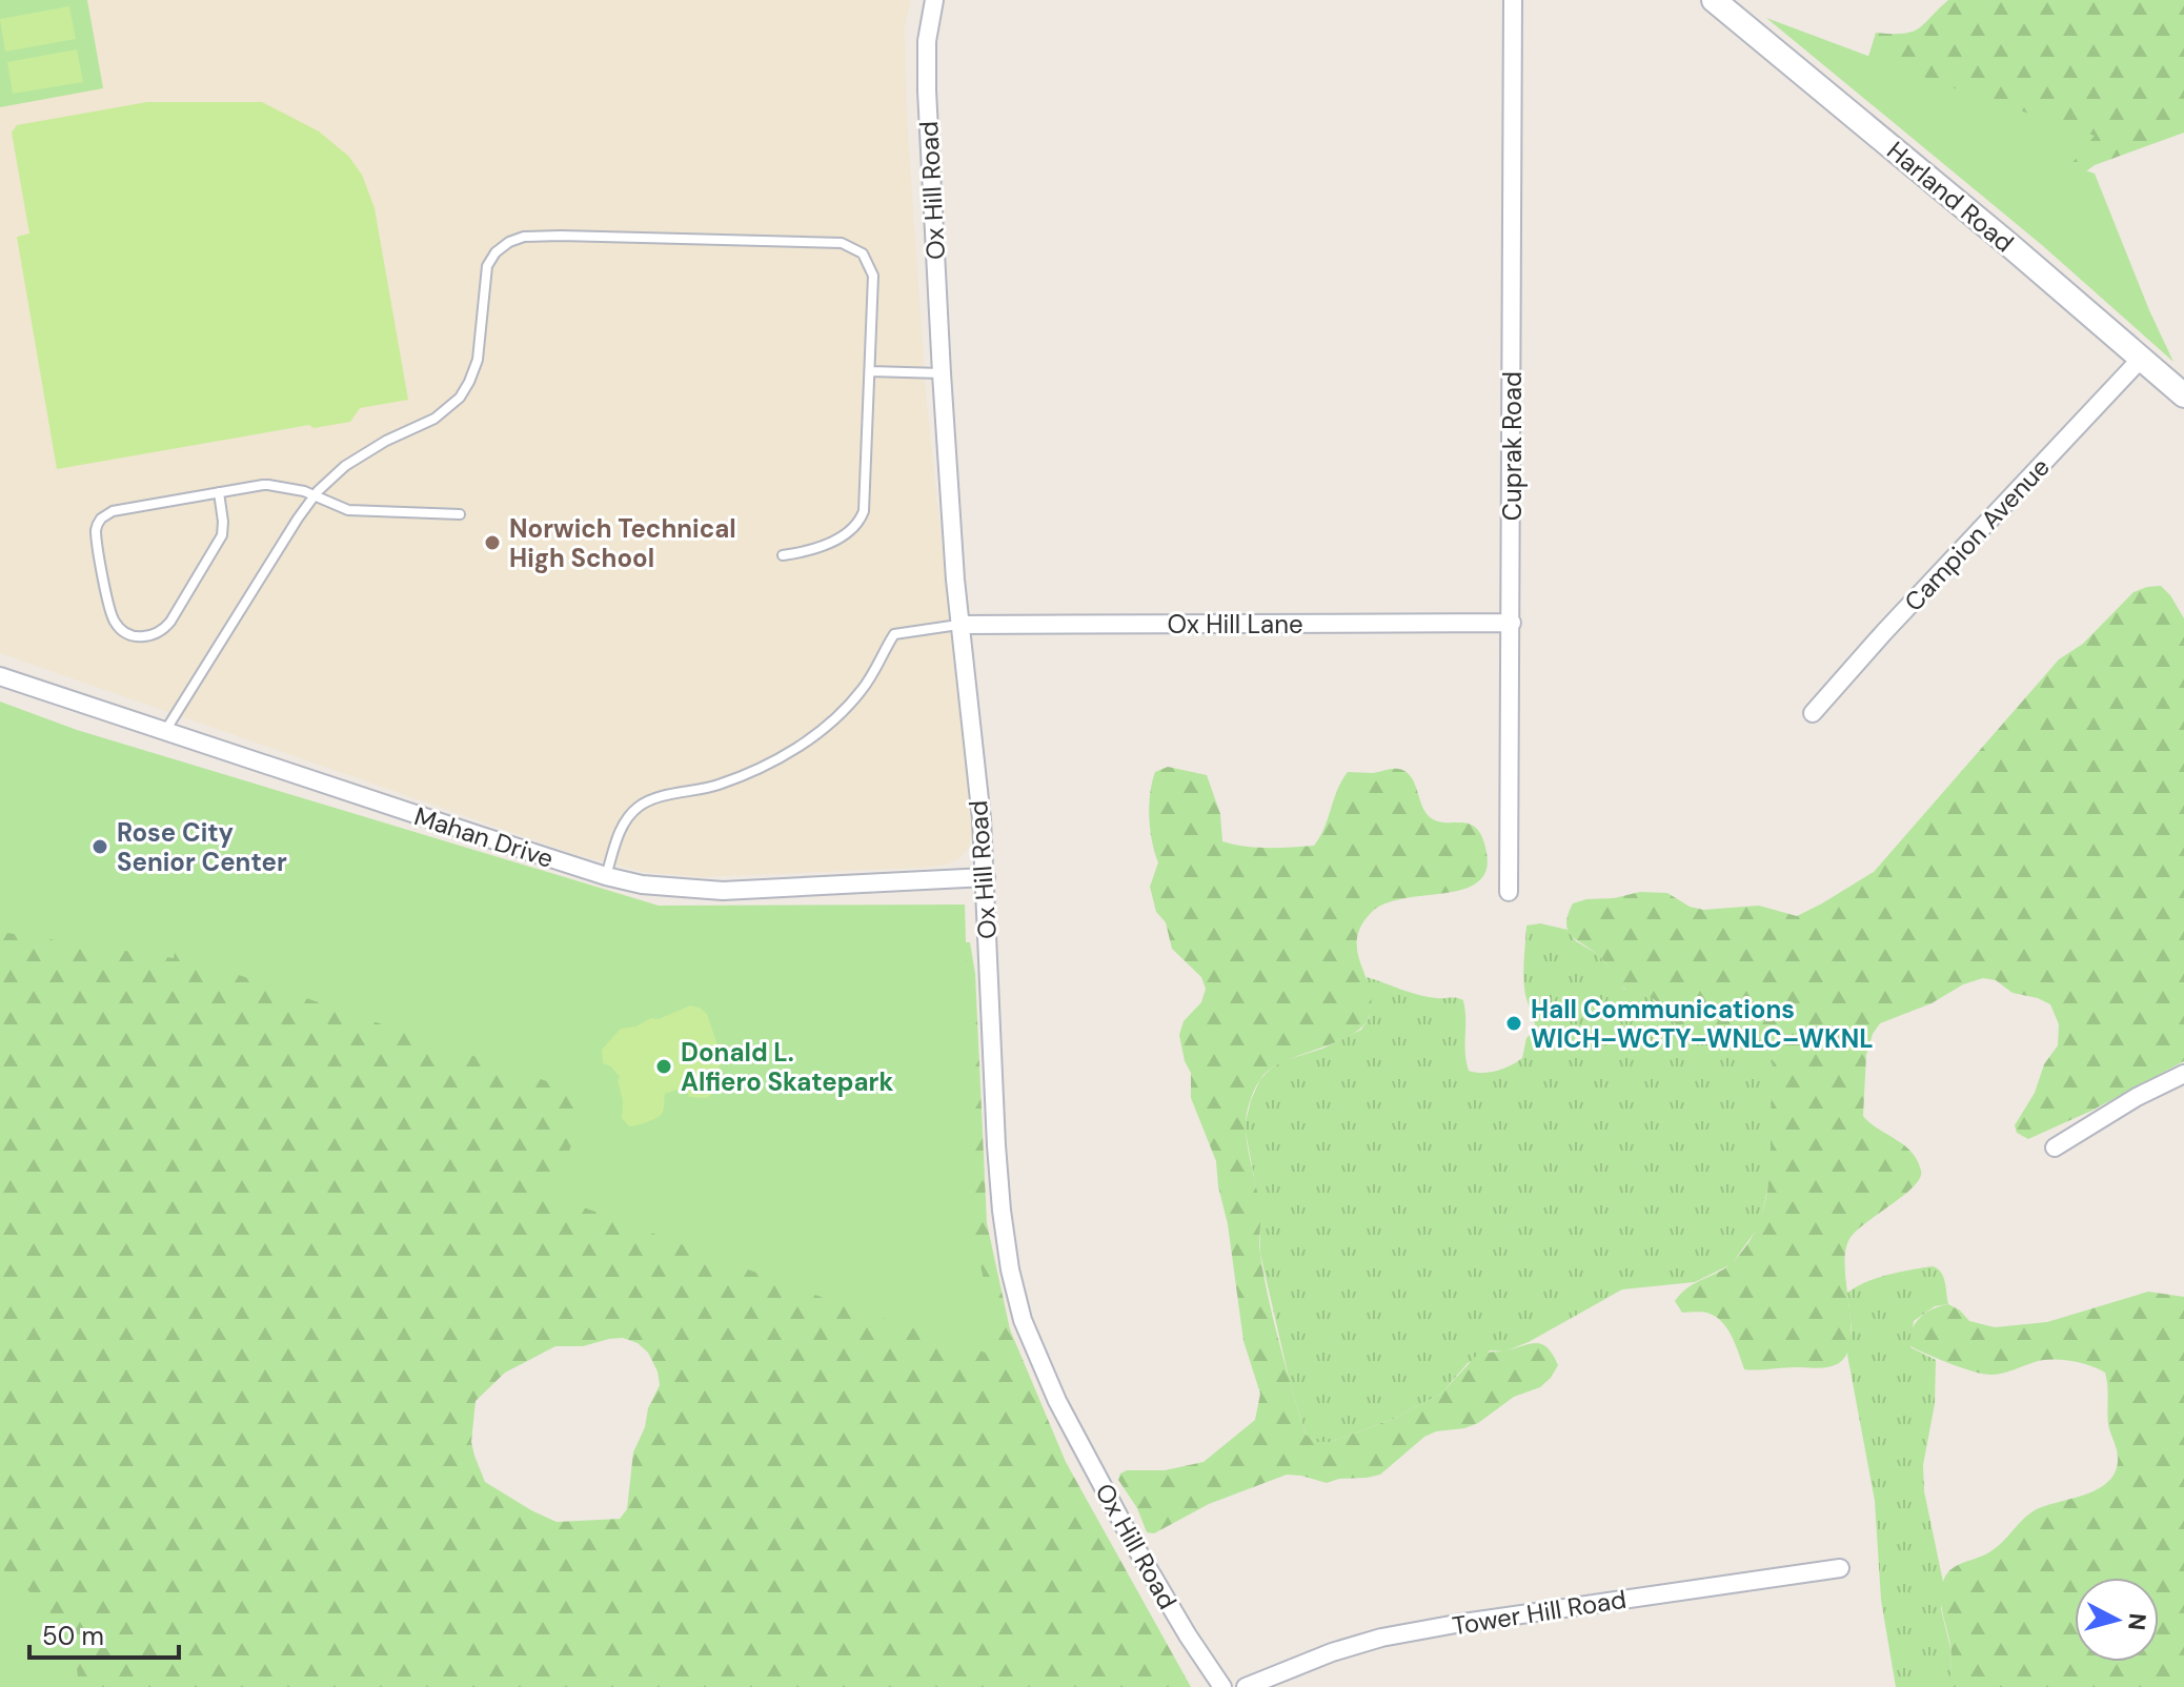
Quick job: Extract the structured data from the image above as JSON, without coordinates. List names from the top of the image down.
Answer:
{
  "streets": {
    "main road": ["Harland Road"],
    "street": [
      "Ox Hill Road",
      "Cuprak Road",
      "Campion Avenue",
      "Ox Hill Lane",
      "Mahan Drive",
      "Tower Hill Road"
    ]
  },
  "crossings": [
    ["Ox Hill Road", "Ox Hill Lane"],
    ["Ox Hill Road", "Mahan Drive"],
    ["Harland Road", "Campion Avenue"],
    ["Cuprak Road", "Ox Hill Lane"]
  ],
  "places": [
    "Norwich Technical High School",
    "Rose City Senior Center",
    "Hall Communications WICH–WCTY–WNLC–WKNL",
    "Donald L. Alfiero Skatepark"
  ],
  "scale_bar": "50 m",
  "north": "right"
}
